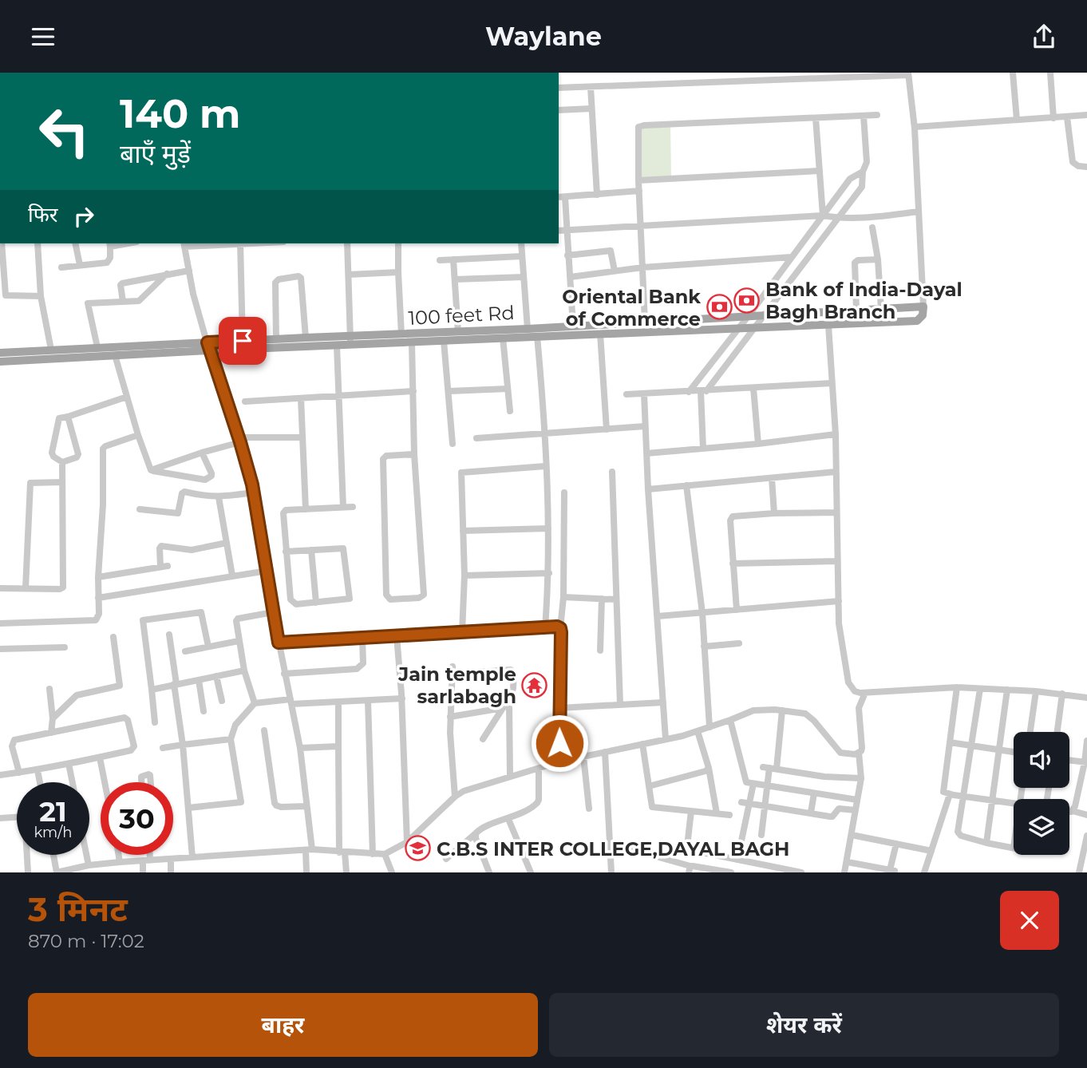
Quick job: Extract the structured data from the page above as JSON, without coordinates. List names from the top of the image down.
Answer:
{
  "streets": {
    "main road": ["100 feet Rd"]
  },
  "places": {
    "bank": ["Bank of India-Dayal Bagh Branch", "Oriental Bank of Commerce"],
    "temple": ["Jain temple sarlabagh"],
    "school or university": ["C.B.S INTER COLLEGE,DAYAL BAGH"]
  },
  "page": {
    "header": "Waylane",
    "turn": ["140 m", "बाएँ मुड़ें"],
    "then": "फिर",
    "speed": "21 km/h",
    "limit": "30",
    "heading": ["3 मिनट", "870 m · 17:02"],
    "buttons": ["बाहर", "शेयर करें"]
  }
}
